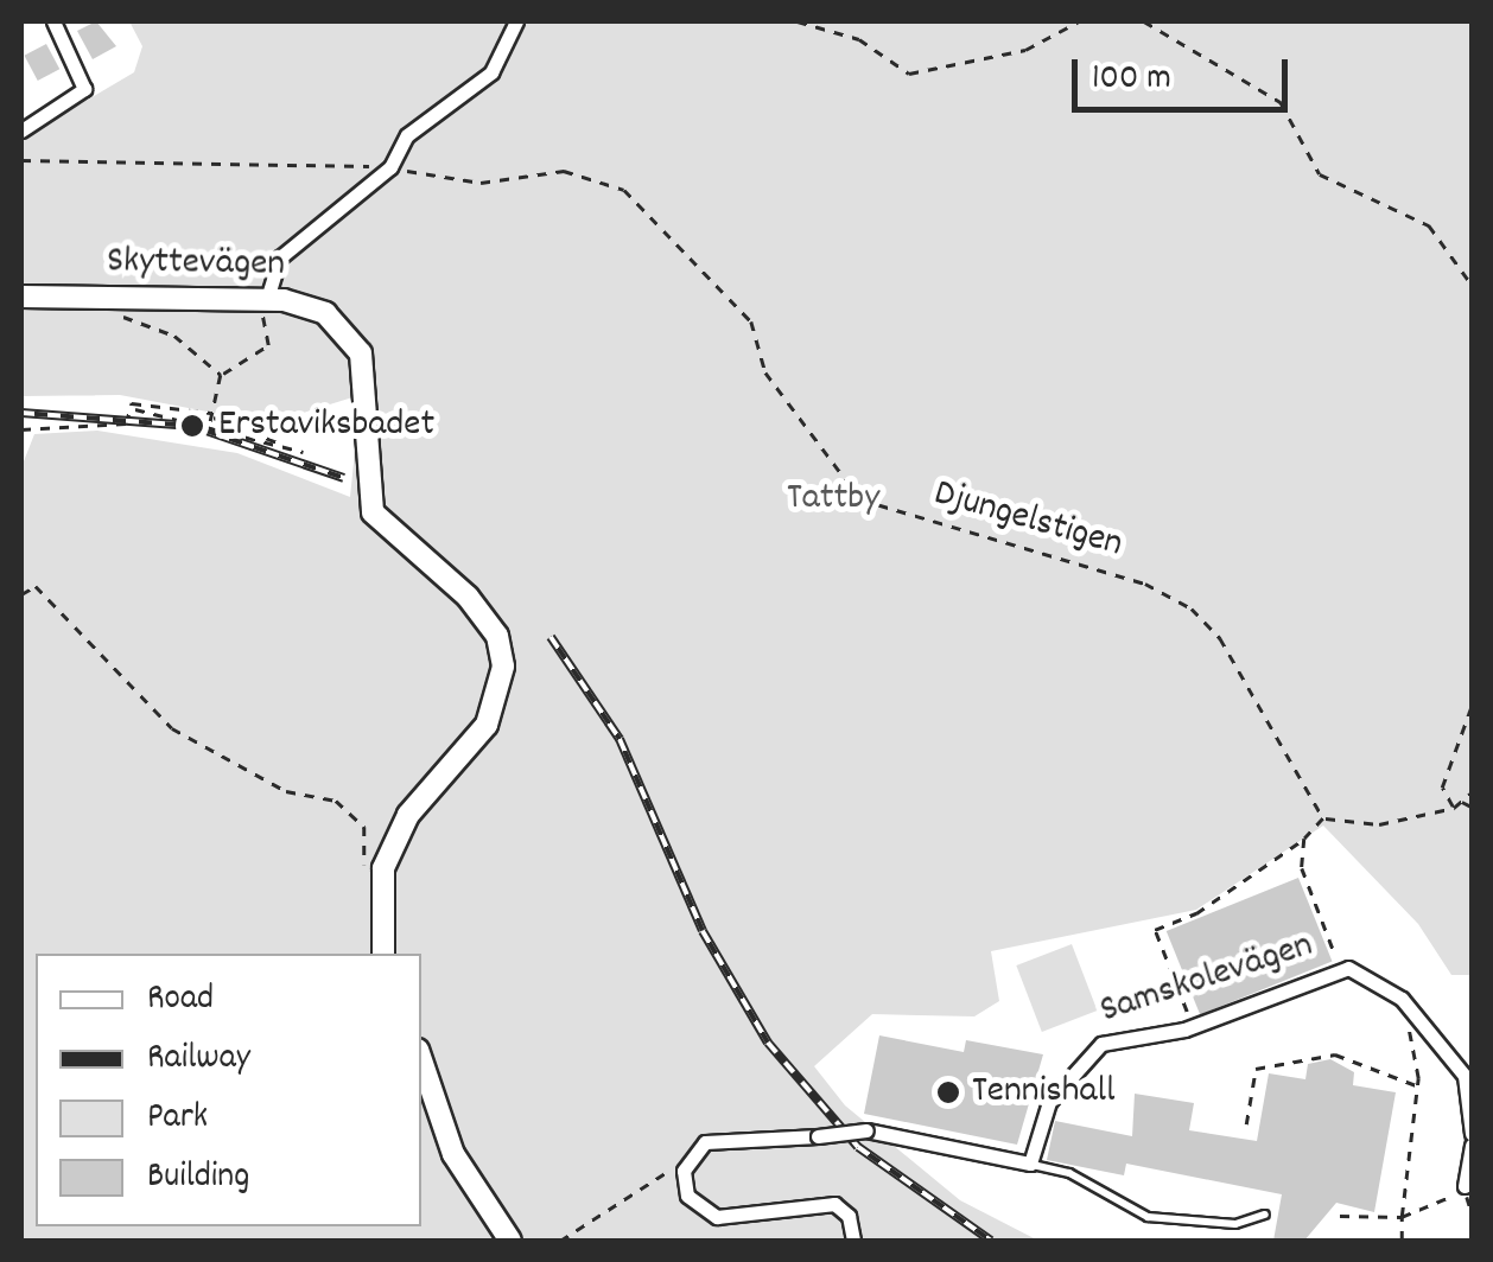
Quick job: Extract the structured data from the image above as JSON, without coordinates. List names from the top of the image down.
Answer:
{
  "streets": {
    "street": ["Skyttevägen", "Samskolevägen"],
    "path": ["Djungelstigen"]
  },
  "parks": ["Tattby"],
  "places": ["Erstaviksbadet", "Tennishall"],
  "legend": [
    "Road",
    "Railway",
    "Park",
    "Building"
  ],
  "scale_bar": "100 m"
}
